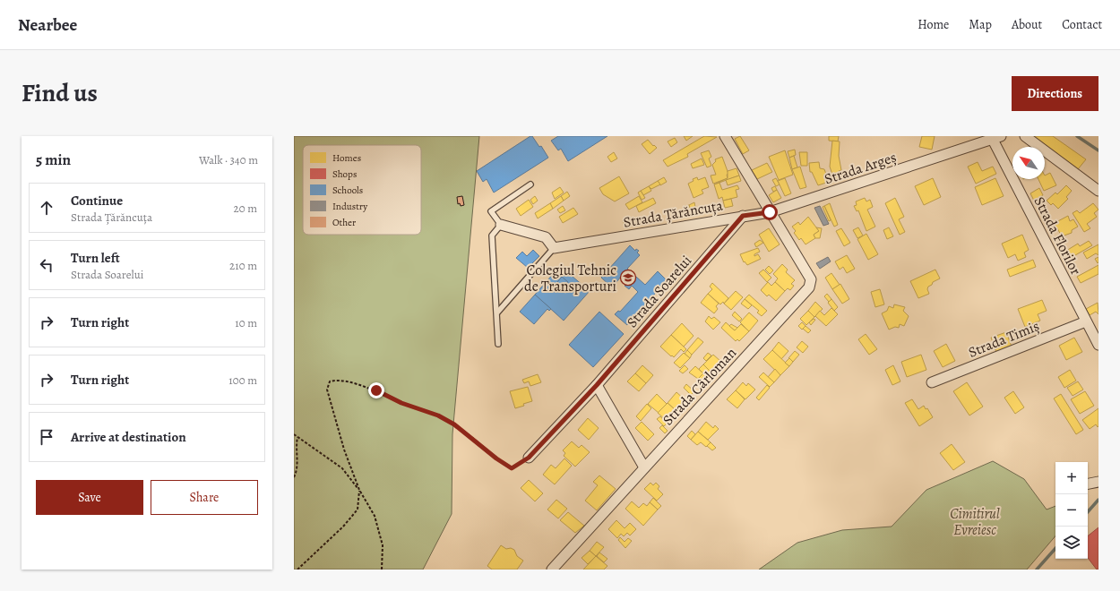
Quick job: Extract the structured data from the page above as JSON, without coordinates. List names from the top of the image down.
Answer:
{
  "streets": {
    "street": [
      "Strada Argeș",
      "Strada Țărăncuța",
      "Strada Florilor",
      "Strada Soarelui",
      "Strada Timiș",
      "Strada Cârloman"
    ]
  },
  "crossings": [
    ["Strada Argeș", "Strada Țărăncuța"],
    ["Strada Argeș", "Strada Florilor"],
    ["Strada Argeș", "Strada Cârloman"],
    ["Strada Țărăncuța", "Strada Soarelui"],
    ["Strada Țărăncuța", "Strada Cârloman"],
    ["Strada Florilor", "Strada Timiș"]
  ],
  "parks": ["Cimitirul Evreiesc"],
  "places": {
    "school or university": ["Colegiul Tehnic de Transporturi"]
  },
  "legend": [
    "Homes",
    "Shops",
    "Schools",
    "Industry",
    "Other"
  ],
  "north": "top left",
  "page": {
    "header": "Nearbee",
    "nav": [
      "Home",
      "Map",
      "About",
      "Contact"
    ],
    "title": "Find us",
    "buttons": [
      "Directions",
      ["Save", "Share"]
    ],
    "heading": ["5 min", "Walk · 340 m"],
    "list": [
      ["Continue", "Strada Țărăncuța", "20 m"],
      ["Turn left", "Strada Soarelui", "210 m"],
      ["Turn right", "10 m"],
      ["Turn right", "100 m"],
      "Arrive at destination"
    ],
    "map_buttons": ["+", "−"]
  }
}
